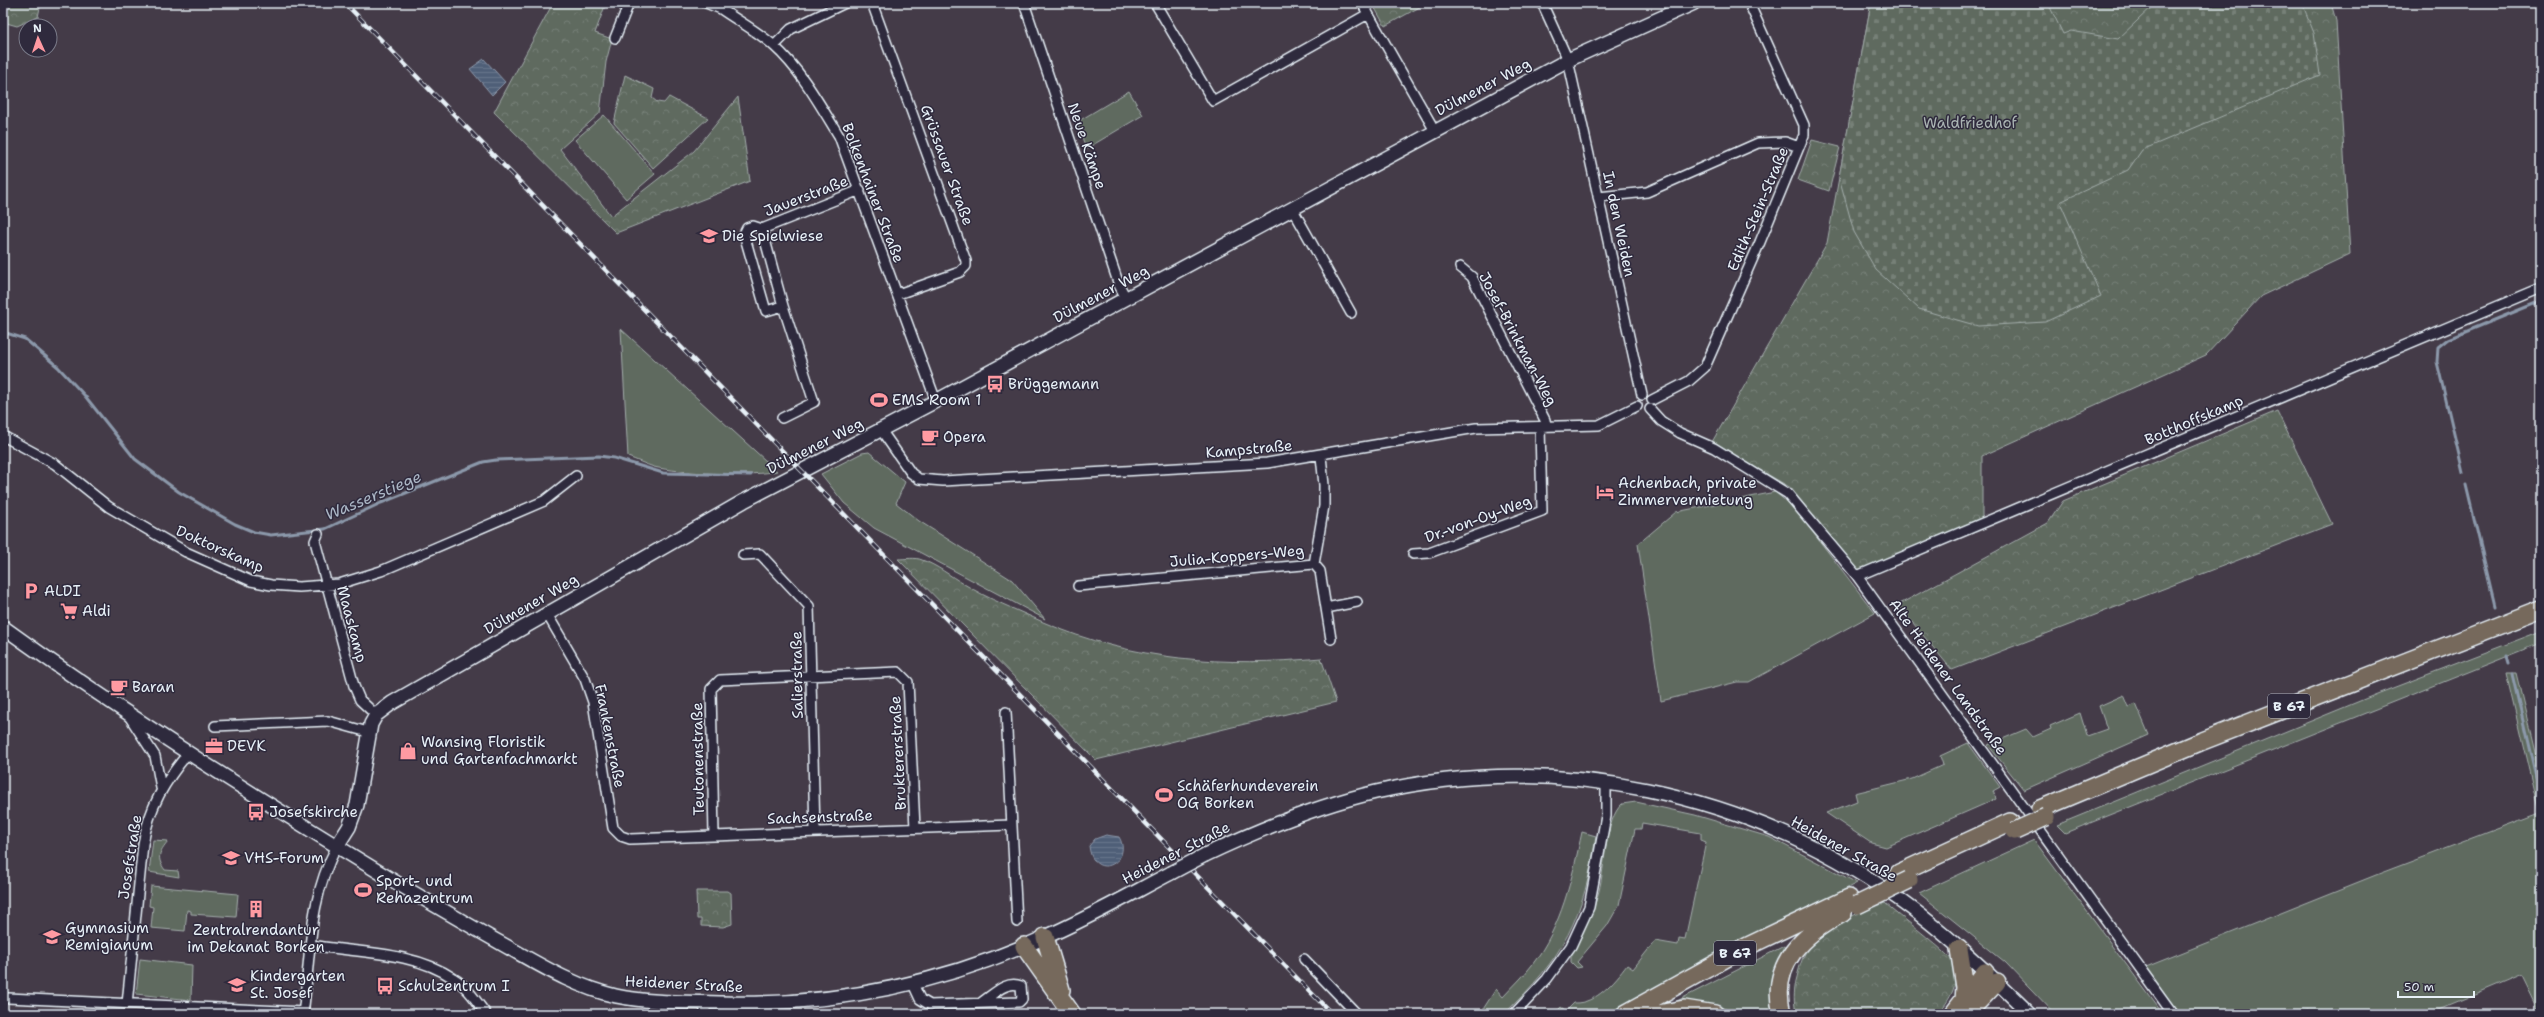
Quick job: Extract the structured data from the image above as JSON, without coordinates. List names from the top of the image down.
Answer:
{
  "streets": {
    "highway": ["B 67"],
    "main road": ["Dülmener Weg", "Heidener Straße"],
    "street": [
      "Neue Kämpe",
      "Grüssauer Straße",
      "Bolkenhainer Straße",
      "Jauerstraße",
      "Edith-Stein-Straße",
      "In den Weiden",
      "Josef-Brinkman-Weg",
      "Botthoffskamp",
      "Kampstraße",
      "Dr.-von-Oy-Weg",
      "Doktorskamp",
      "Julia-Koppers-Weg",
      "Maaskamp",
      "Salierstraße",
      "Alte Heidener Landstraße",
      "Frankenstraße",
      "Bruktererstraße",
      "Teutonenstraße",
      "Sachsenstraße",
      "Josefstraße"
    ]
  },
  "crossings": [
    ["Dülmener Weg", "Neue Kämpe"],
    ["Dülmener Weg", "Bolkenhainer Straße"],
    ["Dülmener Weg", "In den Weiden"],
    ["Dülmener Weg", "Kampstraße"],
    ["Dülmener Weg", "Maaskamp"],
    ["Dülmener Weg", "Frankenstraße"],
    ["Grüssauer Straße", "Bolkenhainer Straße"],
    ["Bolkenhainer Straße", "Jauerstraße"],
    ["Edith-Stein-Straße", "In den Weiden"],
    ["Edith-Stein-Straße", "Kampstraße"],
    ["Edith-Stein-Straße", "Alte Heidener Landstraße"],
    ["In den Weiden", "Kampstraße"],
    ["In den Weiden", "Alte Heidener Landstraße"],
    ["Josef-Brinkman-Weg", "Kampstraße"],
    ["Josef-Brinkman-Weg", "Dr.-von-Oy-Weg"],
    ["Botthoffskamp", "Alte Heidener Landstraße"],
    ["Kampstraße", "Dr.-von-Oy-Weg"],
    ["Kampstraße", "Julia-Koppers-Weg"],
    ["Kampstraße", "Alte Heidener Landstraße"],
    ["Doktorskamp", "Maaskamp"],
    ["Salierstraße", "Bruktererstraße"],
    ["Salierstraße", "Teutonenstraße"],
    ["Salierstraße", "Sachsenstraße"],
    ["Frankenstraße", "Sachsenstraße"],
    ["Bruktererstraße", "Teutonenstraße"],
    ["Bruktererstraße", "Sachsenstraße"],
    ["Teutonenstraße", "Sachsenstraße"],
    ["Heidener Straße", "Josefstraße"]
  ],
  "water": ["Wasserstiege"],
  "parks": ["Waldfriedhof"],
  "places": {
    "school or university": [
      "Die Spielwiese",
      "VHS-Forum",
      "Gymnasium Remigianum",
      "Kindergarten St. Josef"
    ],
    "bus stop": ["Brüggemann", "Josefskirche", "Schulzentrum I"],
    "sports": ["EMS Room 1", "Schäferhundeverein OG Borken", "Sport- und Rehazentrum"],
    "cafe": ["Opera", "Baran"],
    "hotel": ["Achenbach, private Zimmervermietung"],
    "parking": ["ALDI"],
    "supermarket": ["Aldi"],
    "office": ["DEVK"],
    "shop": ["Wansing Floristik und Gartenfachmarkt"],
    "building": ["Zentralrendantur im Dekanat Borken"]
  },
  "scale_bar": "50 m",
  "north": "top"
}
